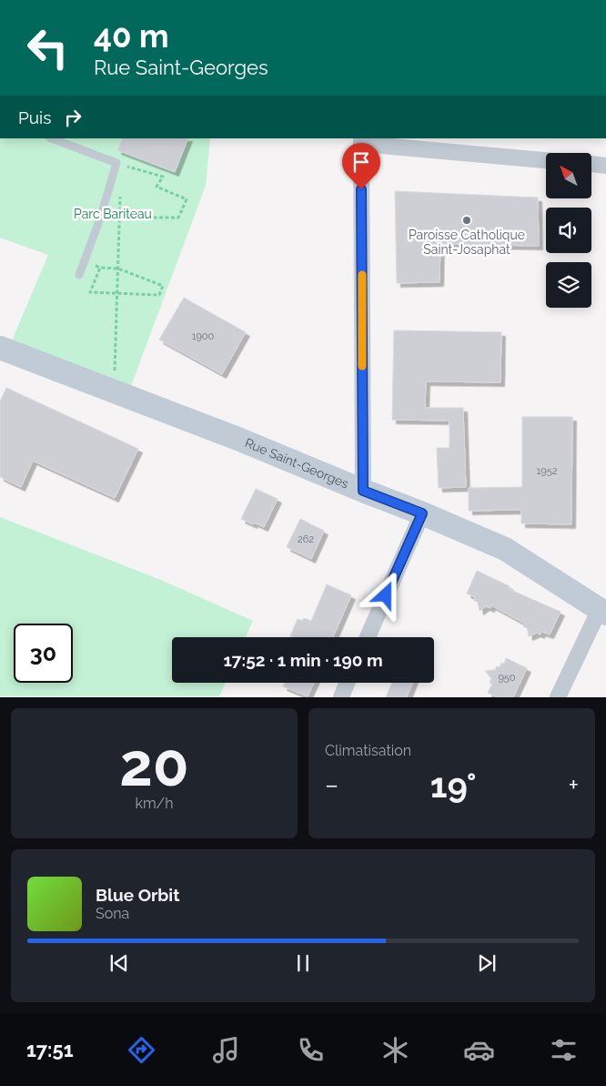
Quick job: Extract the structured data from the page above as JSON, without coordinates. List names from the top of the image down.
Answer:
{
  "streets": {
    "street": ["Rue Saint-Georges"]
  },
  "parks": ["Parc Bariteau"],
  "places": ["Paroisse Catholique Saint-Josaphat"],
  "house_numbers": [
    "1900",
    "1952",
    "262",
    "950"
  ],
  "north": "top left",
  "page": {
    "turn": ["40 m", "Rue Saint-Georges"],
    "then": "Puis",
    "limit": "30",
    "trip": "17:52 · 1 min · 190 m",
    "tile": [
      ["20", "km/h"],
      "Climatisation"
    ],
    "heat": ["−", "19°", "+"],
    "song": ["Blue Orbit", "Sona"],
    "tabs": "17:51"
  }
}
